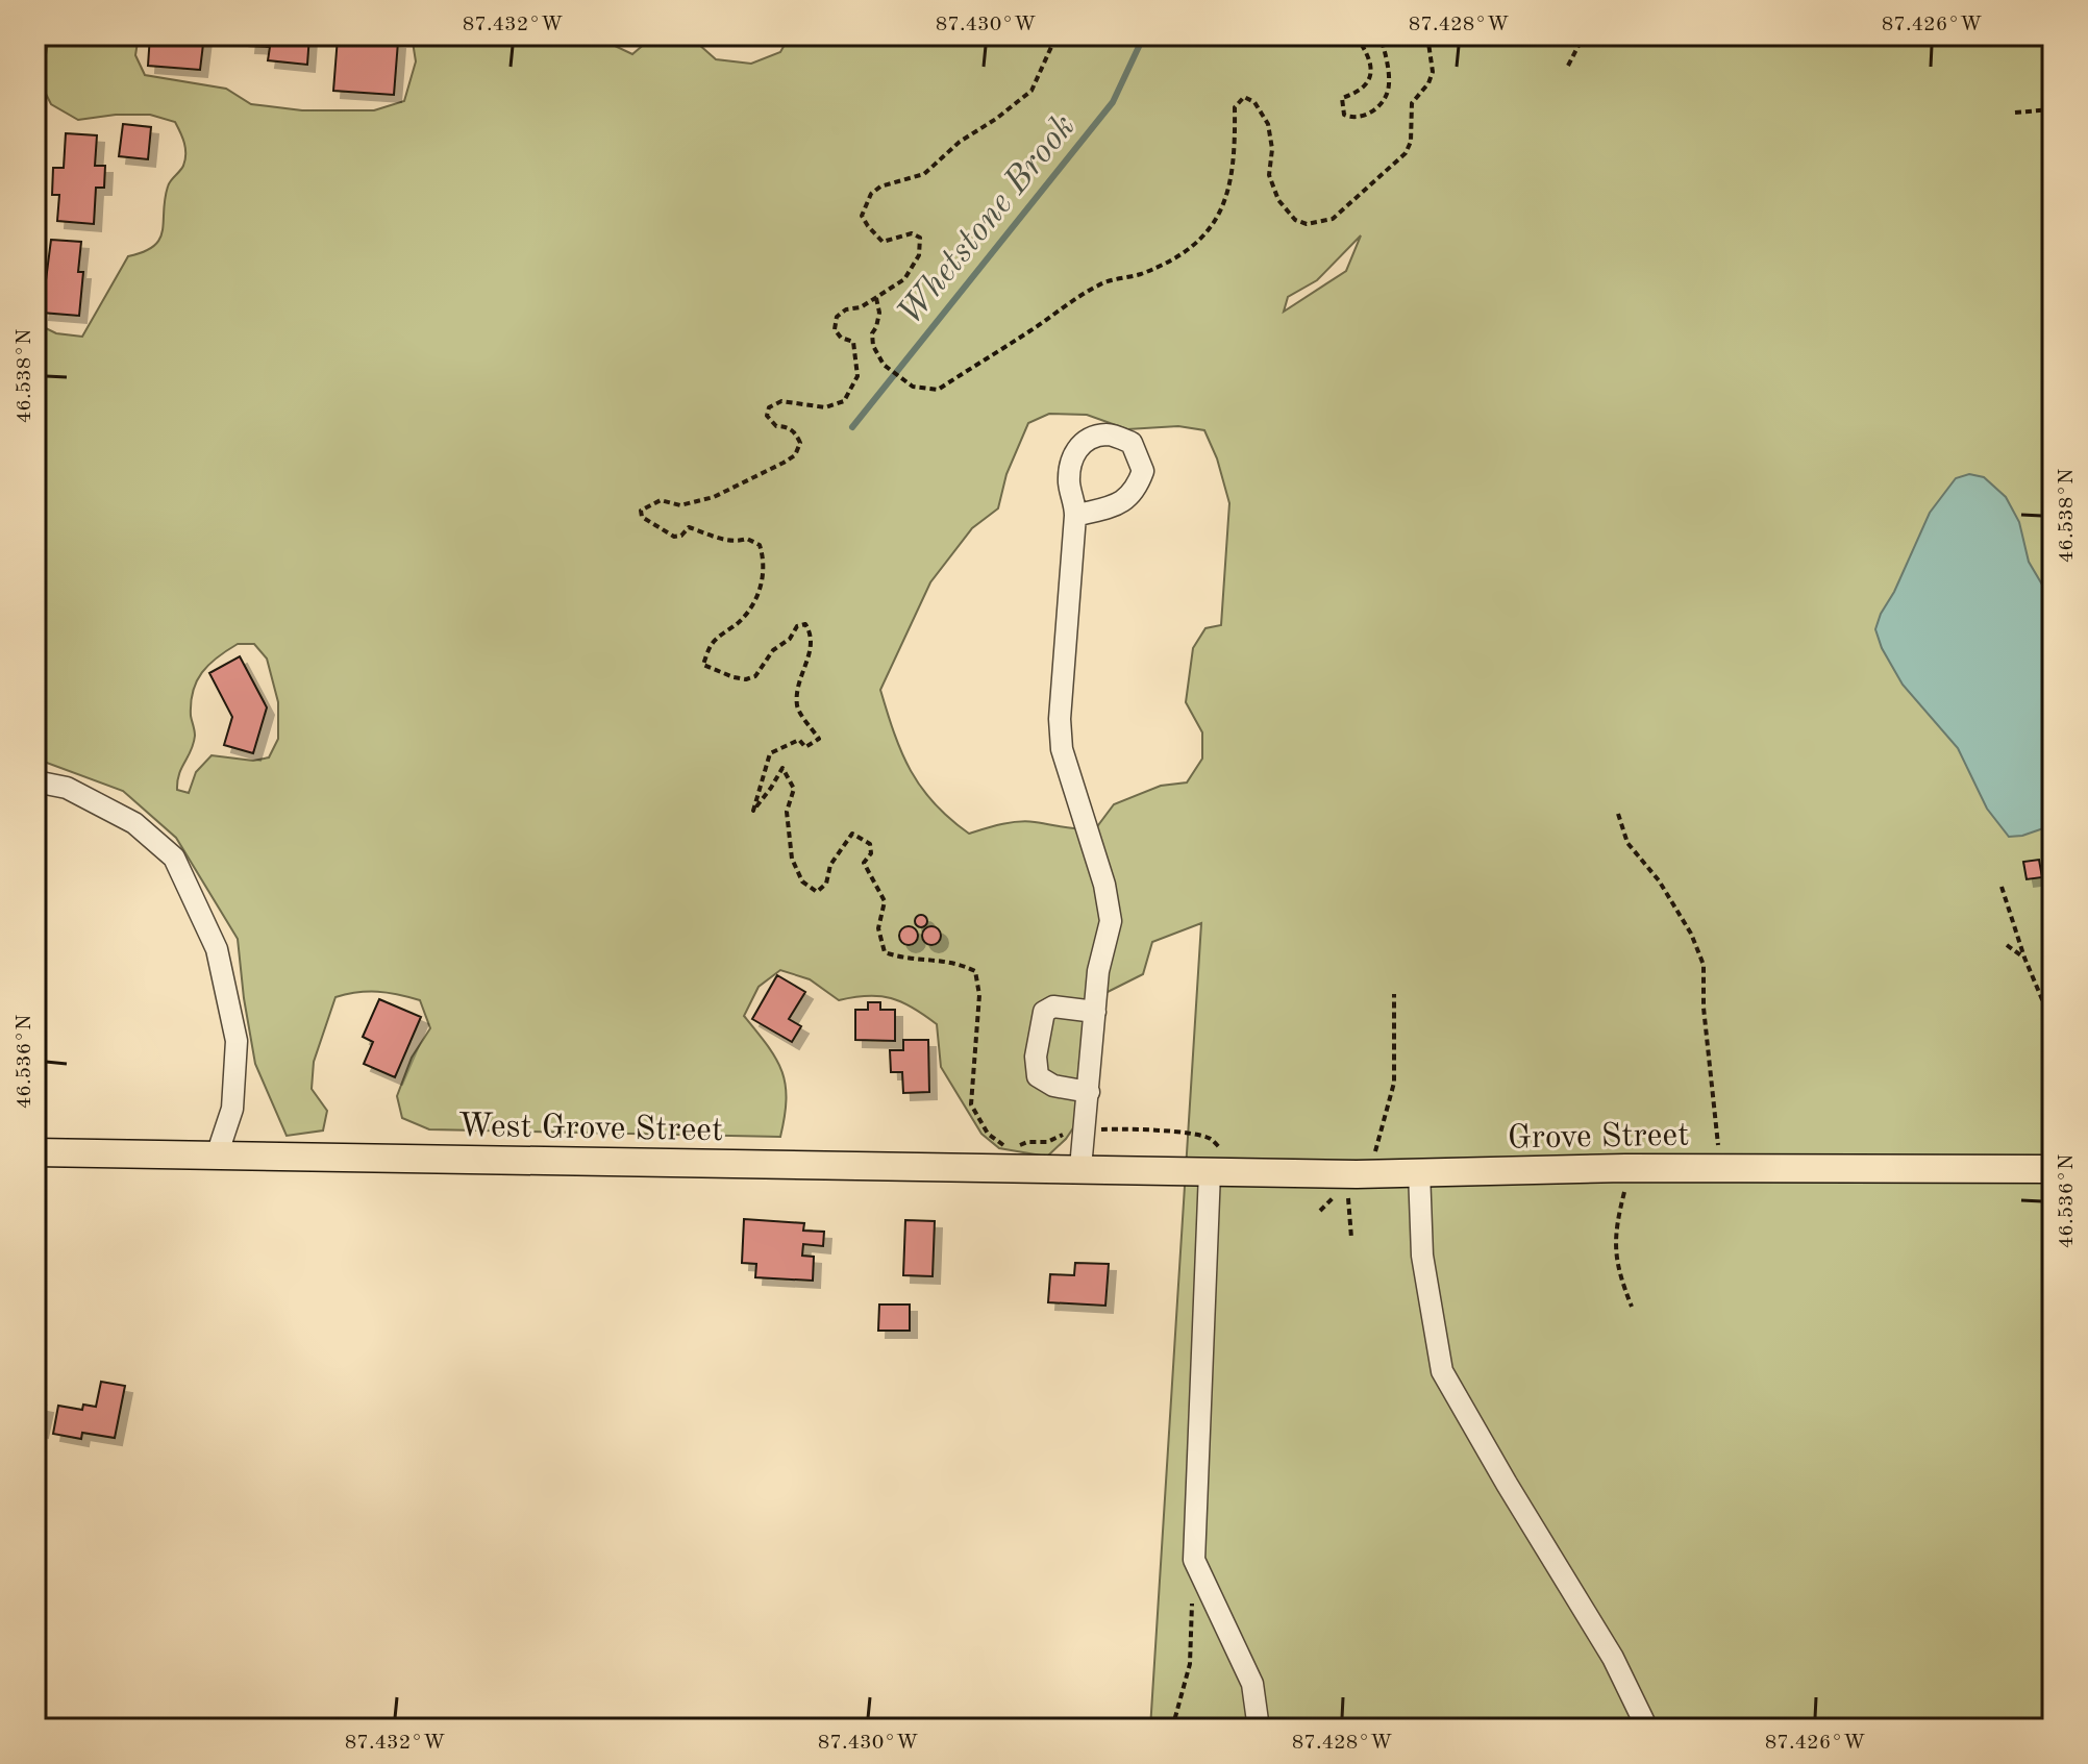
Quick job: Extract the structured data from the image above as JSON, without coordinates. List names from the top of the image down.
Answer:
{
  "streets": {
    "main road": ["West Grove Street", "Grove Street"]
  },
  "crossings": [
    ["West Grove Street", "Grove Street"]
  ],
  "water": ["Whetstone Brook"],
  "coordinates": [
    "87.432°W",
    "87.430°W",
    "87.428°W",
    "87.426°W",
    "46.538°N",
    "46.536°N"
  ]
}
